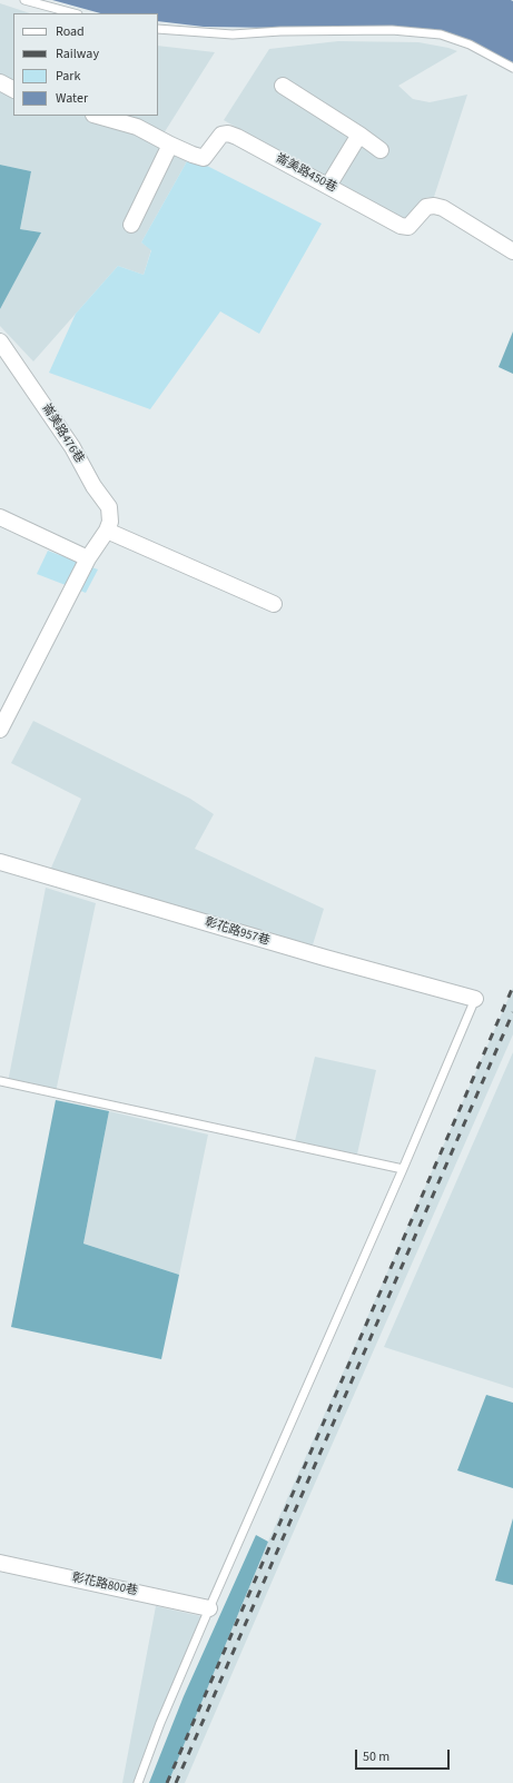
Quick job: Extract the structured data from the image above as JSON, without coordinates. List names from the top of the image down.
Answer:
{
  "streets": {
    "street": [
      "崙美路450巷",
      "崙美路476巷",
      "彰花路957巷",
      "彰花路800巷"
    ]
  },
  "legend": [
    "Road",
    "Railway",
    "Park",
    "Water"
  ],
  "scale_bar": "50 m"
}
